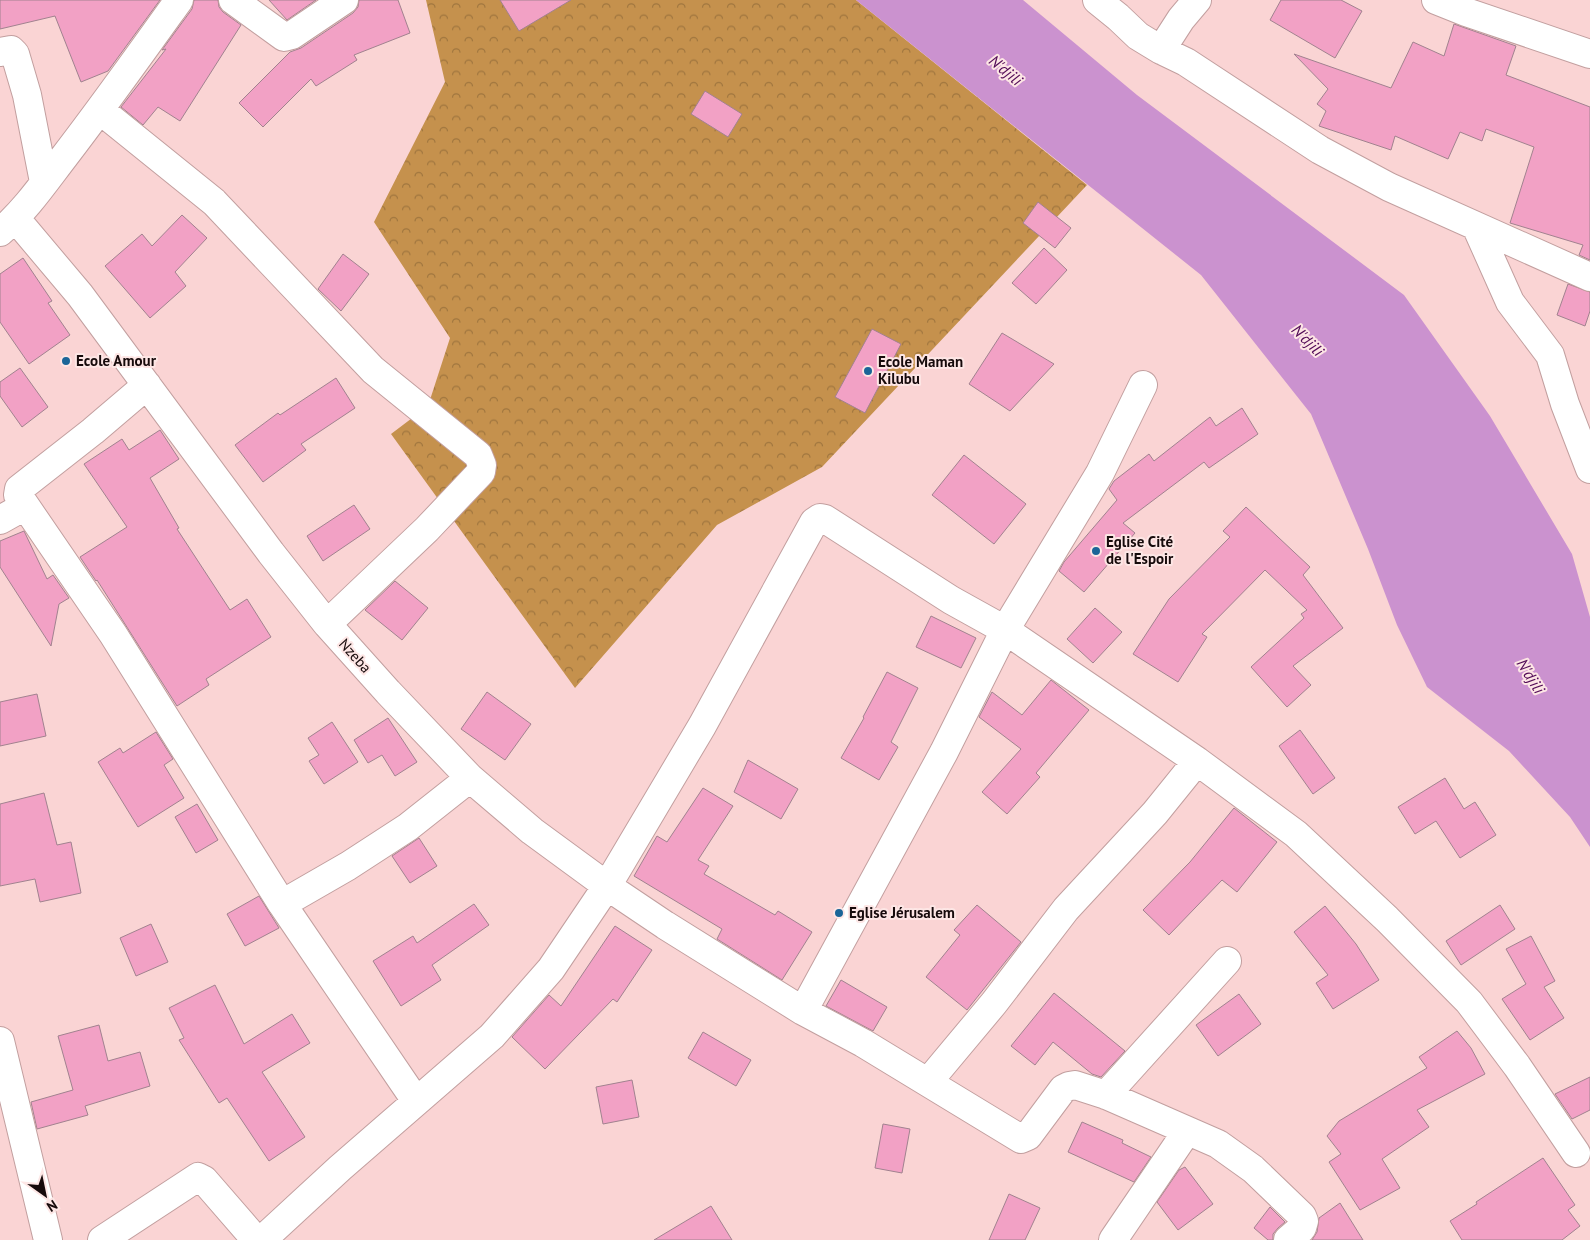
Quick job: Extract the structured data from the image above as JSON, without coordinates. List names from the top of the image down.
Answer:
{
  "streets": {
    "street": ["Nzeba"]
  },
  "water": ["N'djili"],
  "places": [
    "Ecole Amour",
    "Ecole Maman Kilubu",
    "Eglise Cité de l'Espoir",
    "Eglise Jérusalem"
  ],
  "north": "bottom right"
}
